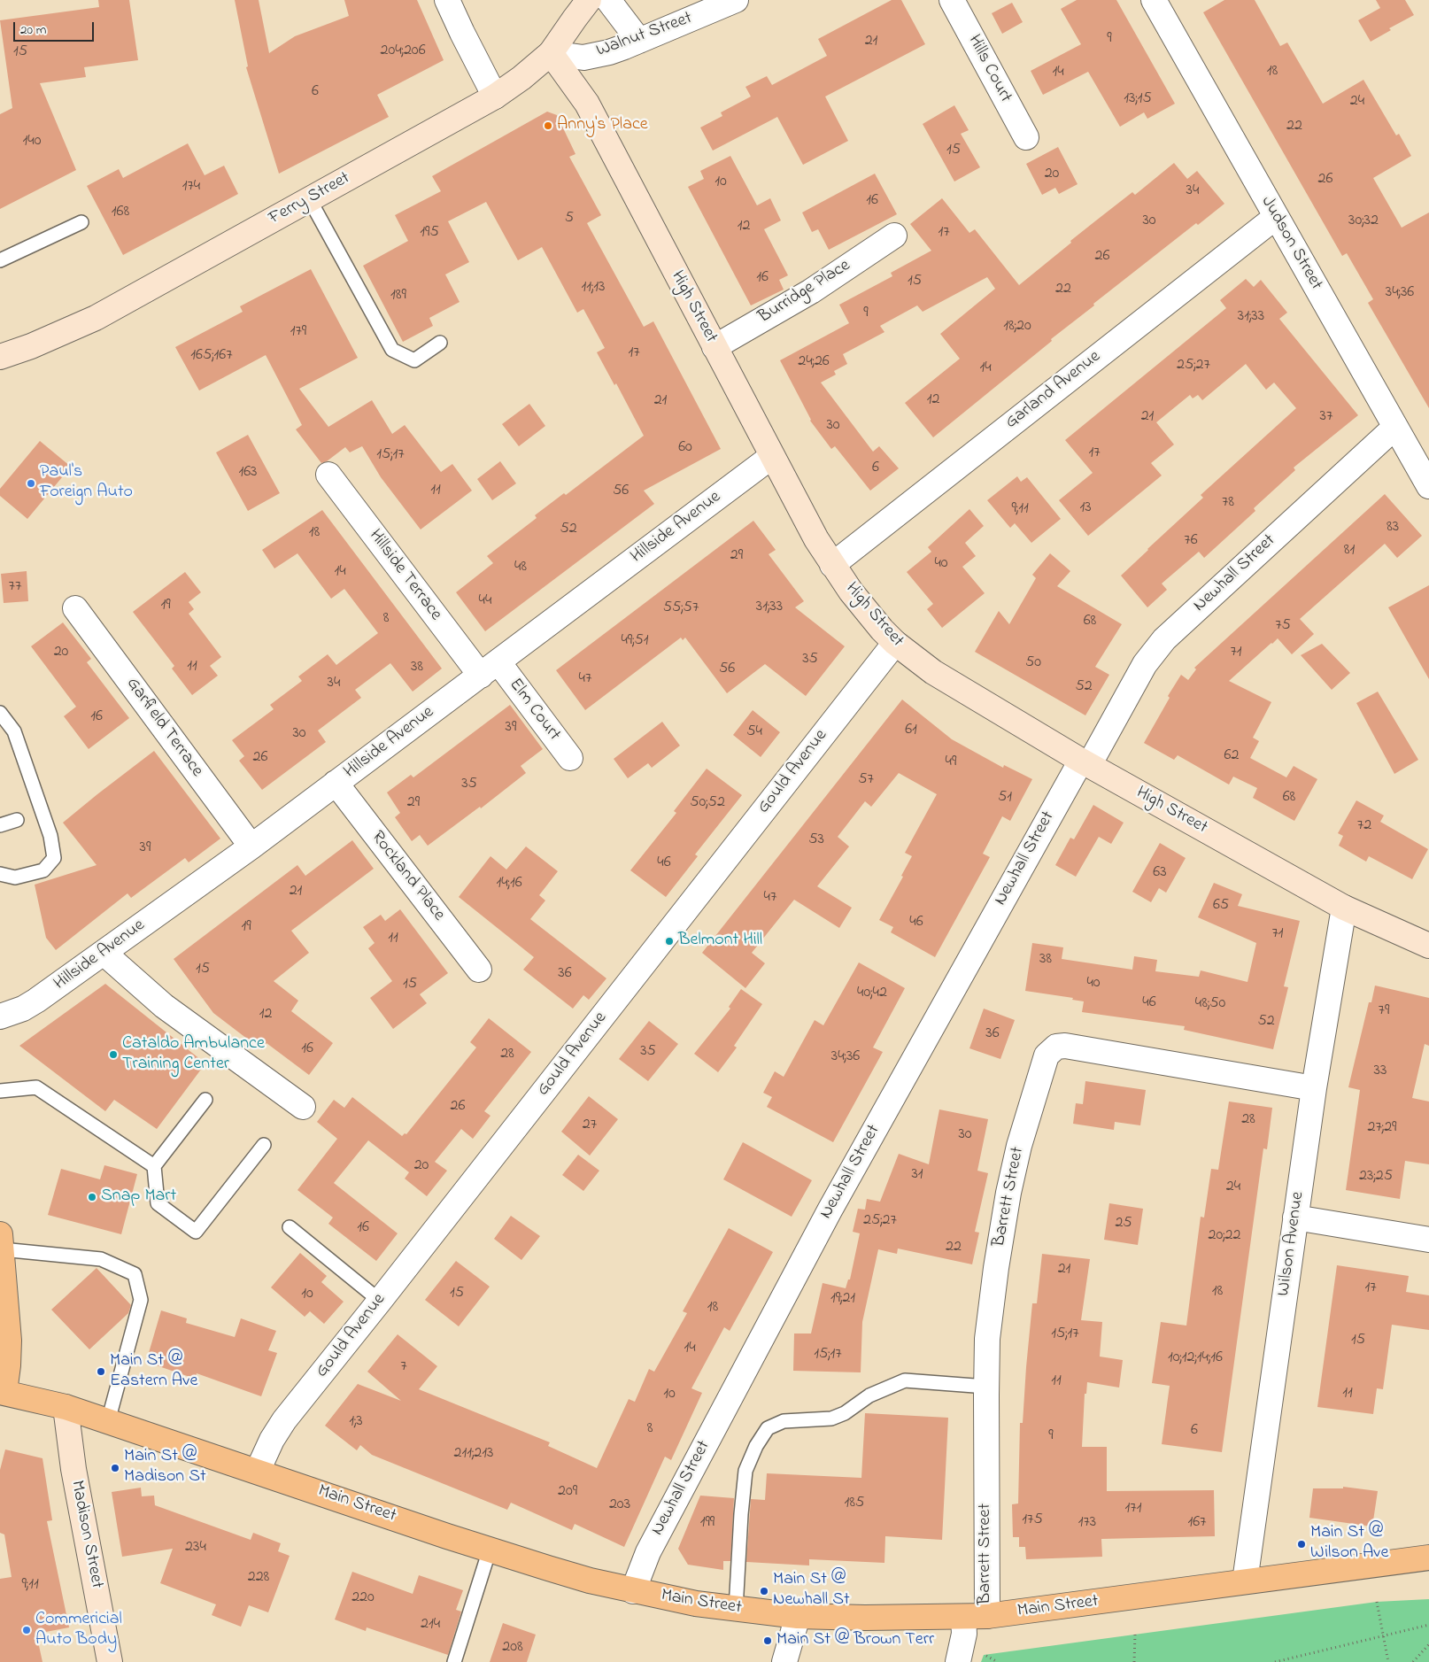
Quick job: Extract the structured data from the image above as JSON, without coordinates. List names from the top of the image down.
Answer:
{
  "streets": {
    "main road": ["Main Street"],
    "street": [
      "Walnut Street",
      "Hills Court",
      "Ferry Street",
      "Judson Street",
      "Burridge Place",
      "High Street",
      "Garland Avenue",
      "Hillside Avenue",
      "Newhall Street",
      "Hillside Terrace",
      "Elm Court",
      "Garfield Terrace",
      "Gould Avenue",
      "Rockland Place",
      "Barrett Street",
      "Wilson Avenue",
      "Madison Street"
    ]
  },
  "crossings": [
    ["Walnut Street", "Ferry Street"],
    ["Walnut Street", "High Street"],
    ["Ferry Street", "High Street"],
    ["Judson Street", "Garland Avenue"],
    ["Judson Street", "Newhall Street"],
    ["Burridge Place", "High Street"],
    ["High Street", "Garland Avenue"],
    ["High Street", "Hillside Avenue"],
    ["High Street", "Newhall Street"],
    ["High Street", "Gould Avenue"],
    ["High Street", "Wilson Avenue"],
    ["Hillside Avenue", "Hillside Terrace"],
    ["Hillside Avenue", "Elm Court"],
    ["Hillside Avenue", "Garfield Terrace"],
    ["Hillside Avenue", "Rockland Place"],
    ["Newhall Street", "Main Street"],
    ["Hillside Terrace", "Elm Court"],
    ["Gould Avenue", "Main Street"],
    ["Barrett Street", "Wilson Avenue"],
    ["Barrett Street", "Main Street"],
    ["Wilson Avenue", "Main Street"],
    ["Main Street", "Madison Street"]
  ],
  "places": [
    "Anny's Place",
    "Paul's Foreign Auto",
    "Belmont Hill",
    "Cataldo Ambulance Training Center",
    "Snap Mart",
    "Main St @ Eastern Ave",
    "Main St @ Madison St",
    "Main St @ Wilson Ave",
    "Main St @ Newhall St",
    "Commericial Auto Body",
    "Main St @ Brown Terr"
  ],
  "house_numbers": [
    "9",
    "21",
    "204;206",
    "15",
    "18",
    "14",
    "6",
    "13;15",
    "24",
    "22",
    "140",
    "15",
    "20",
    "26",
    "10",
    "174",
    "34",
    "16",
    "168",
    "5",
    "30",
    "30;32",
    "12",
    "195",
    "17",
    "26",
    "16",
    "15",
    "11;13",
    "22",
    "34;36",
    "189",
    "9",
    "31;33",
    "18;20",
    "179",
    "17",
    "165;167",
    "24;26",
    "25;27",
    "14",
    "12",
    "21",
    "21",
    "37",
    "30",
    "60",
    "17",
    "15;17",
    "6",
    "163",
    "11",
    "56",
    "78",
    "13",
    "9;11",
    "83",
    "52",
    "18",
    "76",
    "81",
    "29",
    "40",
    "48",
    "14",
    "77",
    "44",
    "19",
    "31;33",
    "55;57",
    "8",
    "68",
    "75",
    "49;51",
    "20",
    "71",
    "35",
    "50",
    "11",
    "38",
    "56",
    "47",
    "34",
    "52",
    "16",
    "39",
    "61",
    "54",
    "30",
    "62",
    "26",
    "49",
    "57",
    "35",
    "51",
    "68",
    "29",
    "50;52",
    "72",
    "53",
    "39",
    "46",
    "63",
    "14;16",
    "21",
    "47",
    "65",
    "46",
    "19",
    "71",
    "11",
    "38",
    "15",
    "36",
    "40",
    "15",
    "40;42",
    "46",
    "48;50",
    "79",
    "12",
    "52",
    "36",
    "16",
    "35",
    "28",
    "34;36",
    "33",
    "26",
    "28",
    "27",
    "27;29",
    "30",
    "20",
    "31",
    "23;25",
    "24",
    "25;27",
    "25",
    "16",
    "20;22",
    "22",
    "21",
    "17",
    "18",
    "15",
    "10",
    "19;21",
    "18",
    "15;17",
    "15",
    "14",
    "15;17",
    "10;12;14;16",
    "7",
    "11",
    "11",
    "10",
    "1;3",
    "8",
    "6",
    "9",
    "211;213",
    "209",
    "185",
    "203",
    "171",
    "175",
    "199",
    "173",
    "167",
    "234",
    "228",
    "9;11",
    "220",
    "214",
    "208"
  ],
  "scale_bar": "20 m"
}
